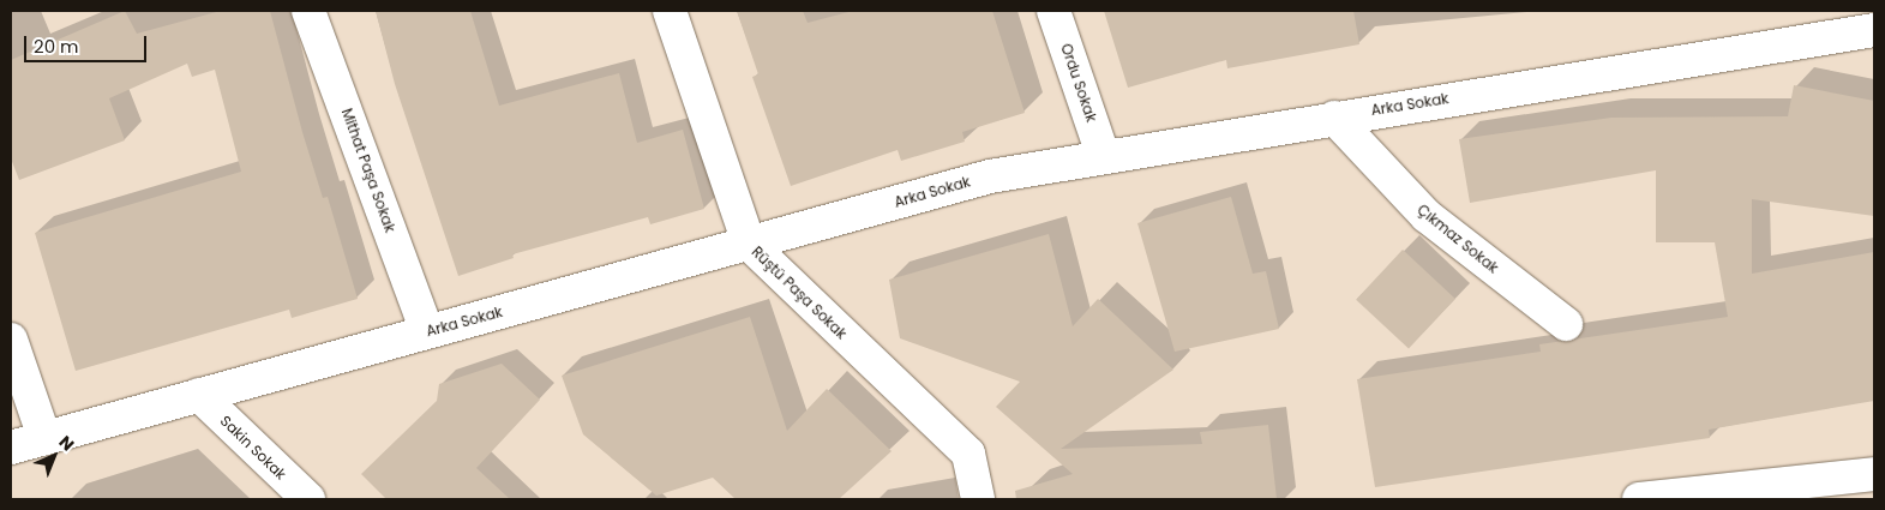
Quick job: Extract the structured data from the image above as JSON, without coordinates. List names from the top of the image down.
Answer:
{
  "streets": {
    "street": [
      "Ordu Sokak",
      "Arka Sokak",
      "Mithat Paşa Sokak",
      "Çıkmaz Sokak",
      "Rüştü Paşa Sokak",
      "Sakin Sokak"
    ]
  },
  "crossings": [
    ["Ordu Sokak", "Arka Sokak"],
    ["Arka Sokak", "Mithat Paşa Sokak"],
    ["Arka Sokak", "Çıkmaz Sokak"],
    ["Arka Sokak", "Rüştü Paşa Sokak"],
    ["Arka Sokak", "Sakin Sokak"]
  ],
  "scale_bar": "20 m",
  "north": "top right"
}
